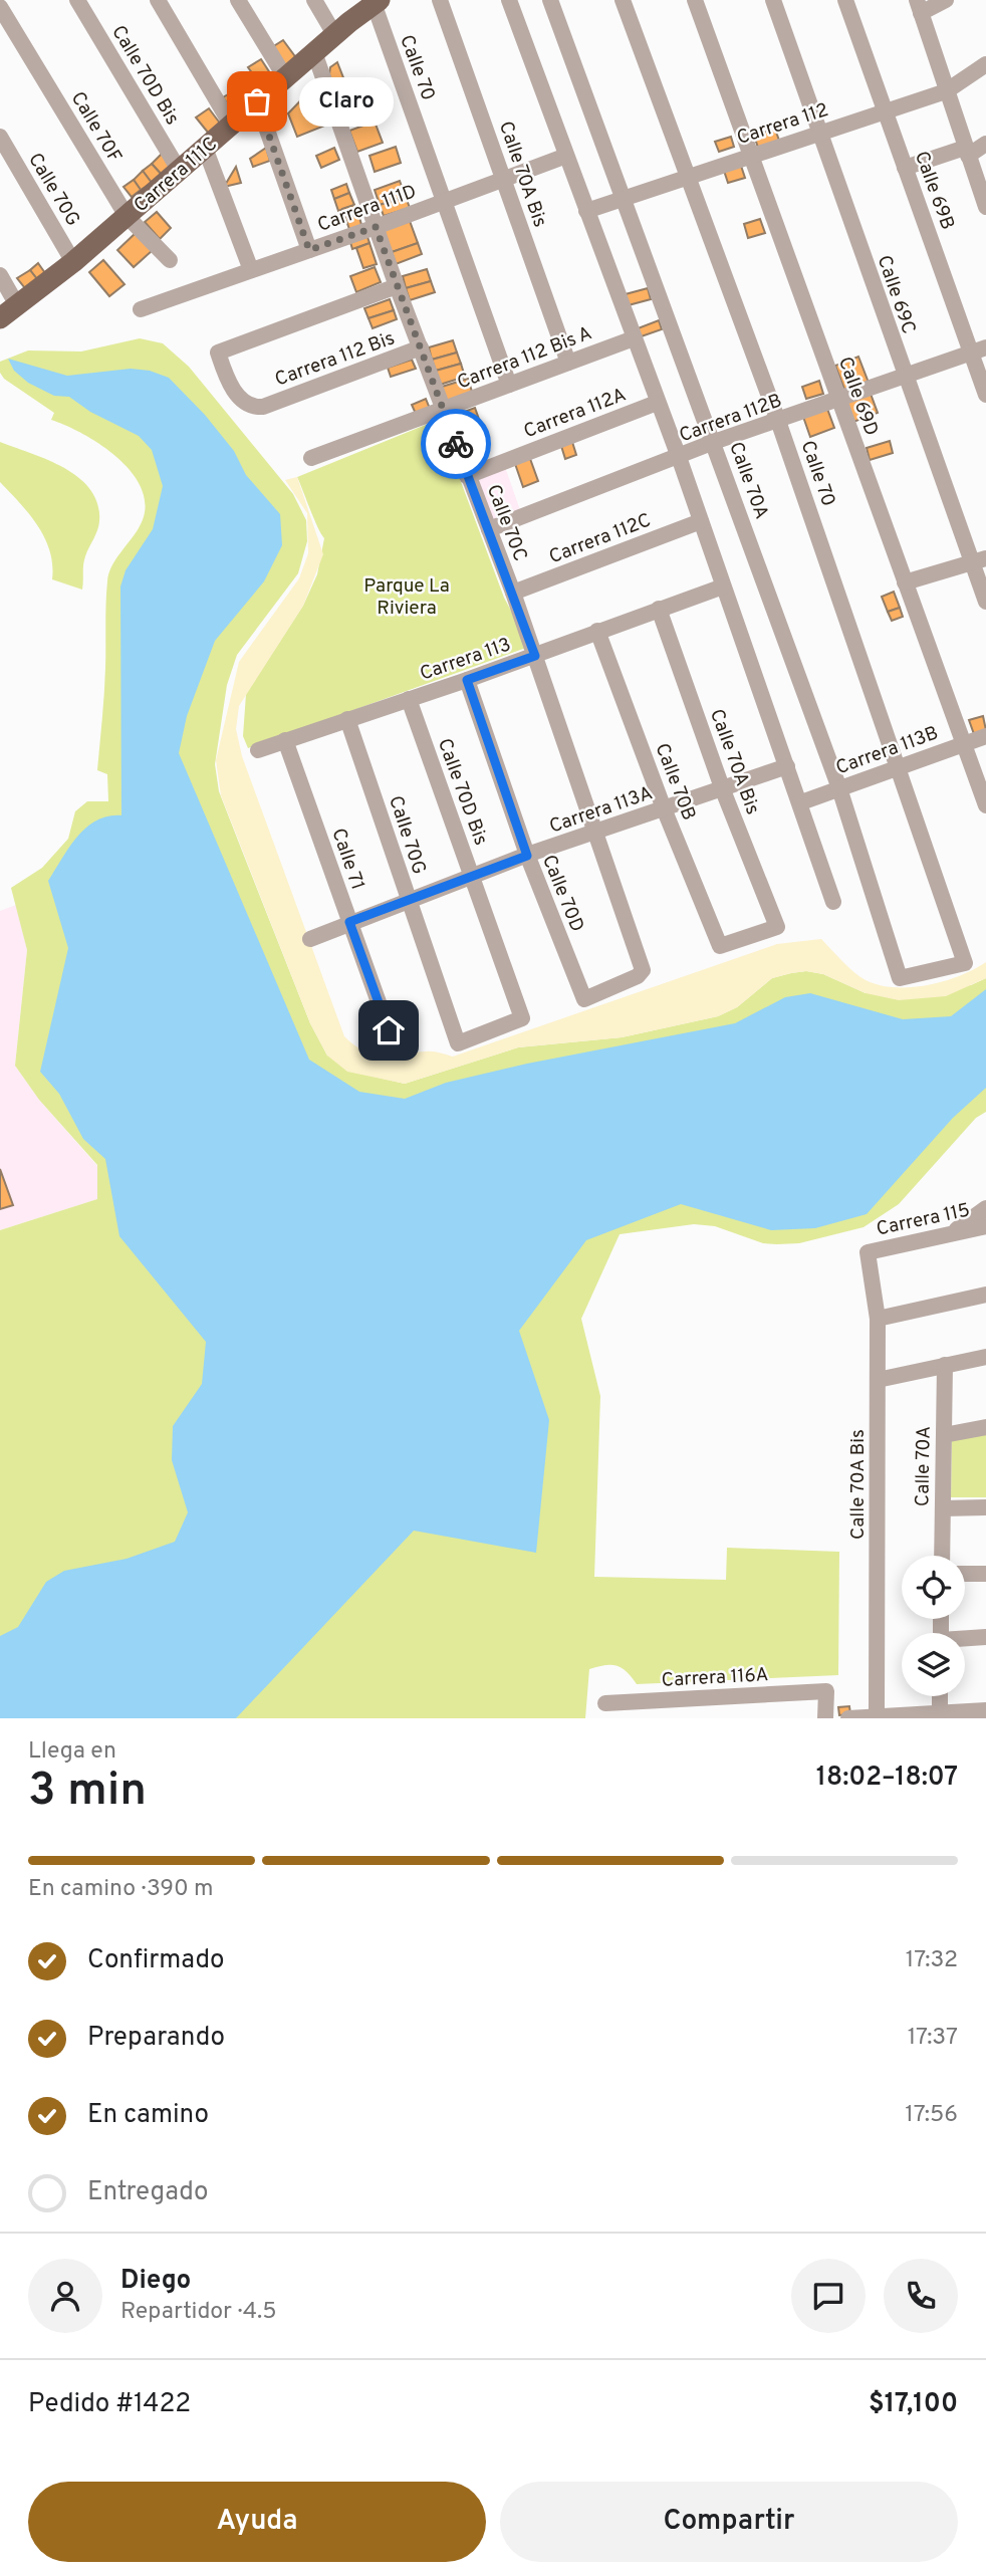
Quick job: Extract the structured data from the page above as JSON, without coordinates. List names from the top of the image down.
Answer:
{
  "streets": {
    "main road": ["Carrera 111C"],
    "street": [
      "Calle 70",
      "Calle 70D Bis",
      "Carrera 112",
      "Calle 70F",
      "Calle 70A Bis",
      "Calle 70G",
      "Calle 69B",
      "Carrera 111D",
      "Calle 69C",
      "Carrera 112 Bis A",
      "Carrera 112 Bis",
      "Calle 69D",
      "Carrera 112A",
      "Carrera 112B",
      "Calle 70A",
      "Calle 70C",
      "Carrera 112C",
      "Carrera 113",
      "Carrera 113B",
      "Calle 70B",
      "Carrera 113A",
      "Calle 71",
      "Calle 70D",
      "Carrera 115",
      "Carrera 116A"
    ]
  },
  "crossings": [
    ["Calle 70", "Carrera 112"],
    ["Calle 70", "Carrera 111C"],
    ["Calle 70", "Carrera 111D"],
    ["Calle 70", "Carrera 112 Bis A"],
    ["Calle 70", "Carrera 112B"],
    ["Calle 70", "Calle 70A"],
    ["Calle 70", "Carrera 113B"],
    ["Calle 70D Bis", "Carrera 111C"],
    ["Calle 70D Bis", "Calle 70G"],
    ["Calle 70D Bis", "Carrera 113"],
    ["Calle 70D Bis", "Carrera 113A"],
    ["Carrera 112", "Calle 69B"],
    ["Carrera 112", "Calle 69C"],
    ["Carrera 112", "Calle 69D"],
    ["Carrera 112", "Calle 70A"],
    ["Calle 70F", "Carrera 111C"],
    ["Carrera 111C", "Calle 70G"],
    ["Carrera 111C", "Calle 70C"],
    ["Calle 70A Bis", "Carrera 111D"],
    ["Calle 70A Bis", "Carrera 112 Bis A"],
    ["Calle 70A Bis", "Carrera 113"],
    ["Calle 70A Bis", "Calle 70B"],
    ["Calle 70A Bis", "Carrera 113A"],
    ["Calle 70A Bis", "Carrera 115"],
    ["Calle 70G", "Carrera 113"],
    ["Calle 70G", "Carrera 113A"],
    ["Calle 69B", "Carrera 112B"],
    ["Carrera 111D", "Calle 70C"],
    ["Calle 69C", "Carrera 112B"],
    ["Carrera 112 Bis A", "Calle 70C"],
    ["Carrera 112 Bis", "Calle 70C"],
    ["Calle 69D", "Carrera 112B"],
    ["Calle 69D", "Carrera 113B"],
    ["Carrera 112A", "Calle 70C"],
    ["Carrera 112B", "Calle 70A"],
    ["Carrera 112B", "Calle 70C"],
    ["Calle 70A", "Carrera 113B"],
    ["Calle 70C", "Carrera 112C"],
    ["Calle 70C", "Carrera 113"],
    ["Calle 70C", "Carrera 113A"],
    ["Calle 70C", "Calle 70D"],
    ["Carrera 113", "Calle 70B"],
    ["Carrera 113", "Calle 71"],
    ["Carrera 113", "Calle 70D"],
    ["Calle 70B", "Carrera 113A"],
    ["Carrera 113A", "Calle 71"],
    ["Carrera 113A", "Calle 70D"]
  ],
  "parks": ["Parque La Riviera"],
  "places": ["Claro"],
  "page": {
    "bubble": "Claro",
    "heading": ["3 min", "Llega en", "18:02–18:07"],
    "panel": [
      "Diego",
      "Repartidor · 4.5",
      "Pedido #1422",
      "$17,100"
    ],
    "bar": "En camino · 390 m",
    "list": [
      ["Confirmado", "17:32"],
      ["Preparando", "17:37"],
      ["En camino", "17:56"],
      "Entregado"
    ],
    "buttons": ["Ayuda", "Compartir"]
  }
}
